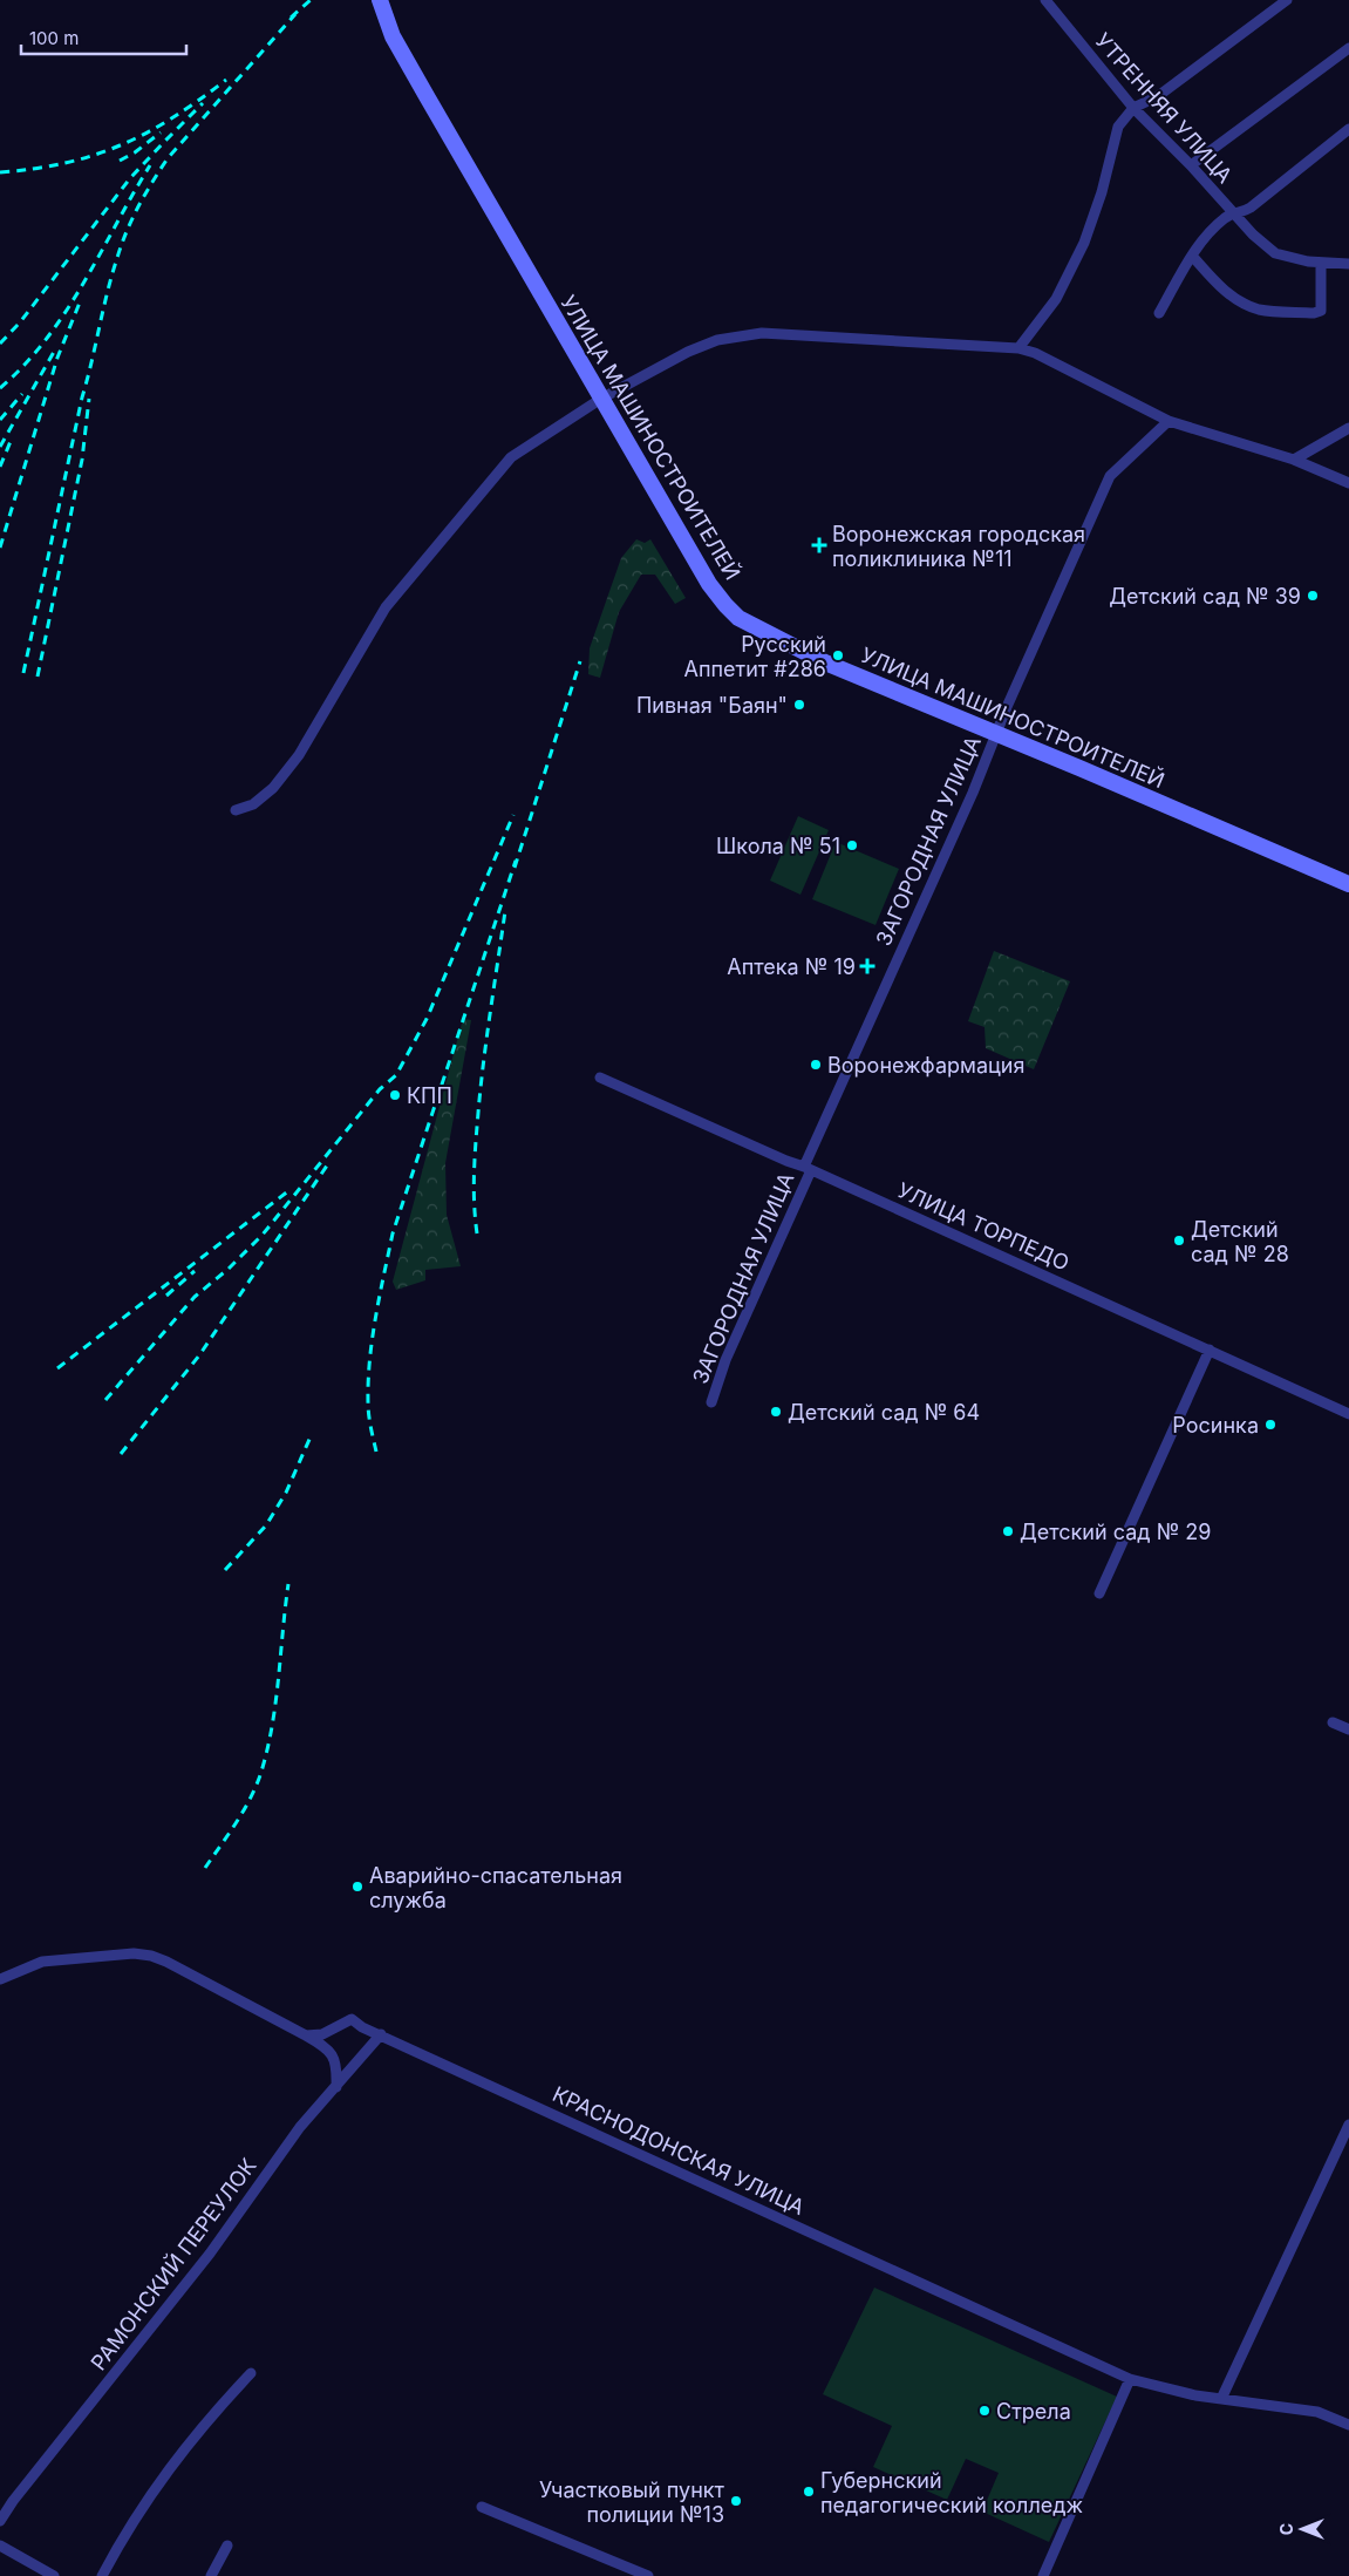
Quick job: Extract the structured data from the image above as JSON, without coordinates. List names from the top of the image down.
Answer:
{
  "streets": {
    "street": [
      "УТРЕННЯЯ УЛИЦА",
      "УЛИЦА МАШИНОСТРОИТЕЛЕЙ",
      "ЗАГОРОДНАЯ УЛИЦА",
      "УЛИЦА ТОРПЕДО",
      "КРАСНОДОНСКАЯ УЛИЦА",
      "РАМОНСКИЙ ПЕРЕУЛОК"
    ]
  },
  "crossings": [
    ["УЛИЦА МАШИНОСТРОИТЕЛЕЙ", "ЗАГОРОДНАЯ УЛИЦА"],
    ["ЗАГОРОДНАЯ УЛИЦА", "УЛИЦА ТОРПЕДО"],
    ["КРАСНОДОНСКАЯ УЛИЦА", "РАМОНСКИЙ ПЕРЕУЛОК"]
  ],
  "places": {
    "health": ["Воронежская городская поликлиника №11", "Аптека № 19"],
    "other": [
      "Детский сад № 39",
      "Русский Аппетит #286",
      "Пивная \"Баян\"",
      "Школа № 51",
      "Воронежфармация",
      "КПП",
      "Детский сад № 28",
      "Детский сад № 64",
      "Росинка",
      "Детский сад № 29",
      "Аварийно-спасательная служба",
      "Стрела",
      "Губернский педагогический колледж",
      "Участковый пункт полиции №13"
    ]
  },
  "scale_bar": "100 m",
  "north": "left"
}
